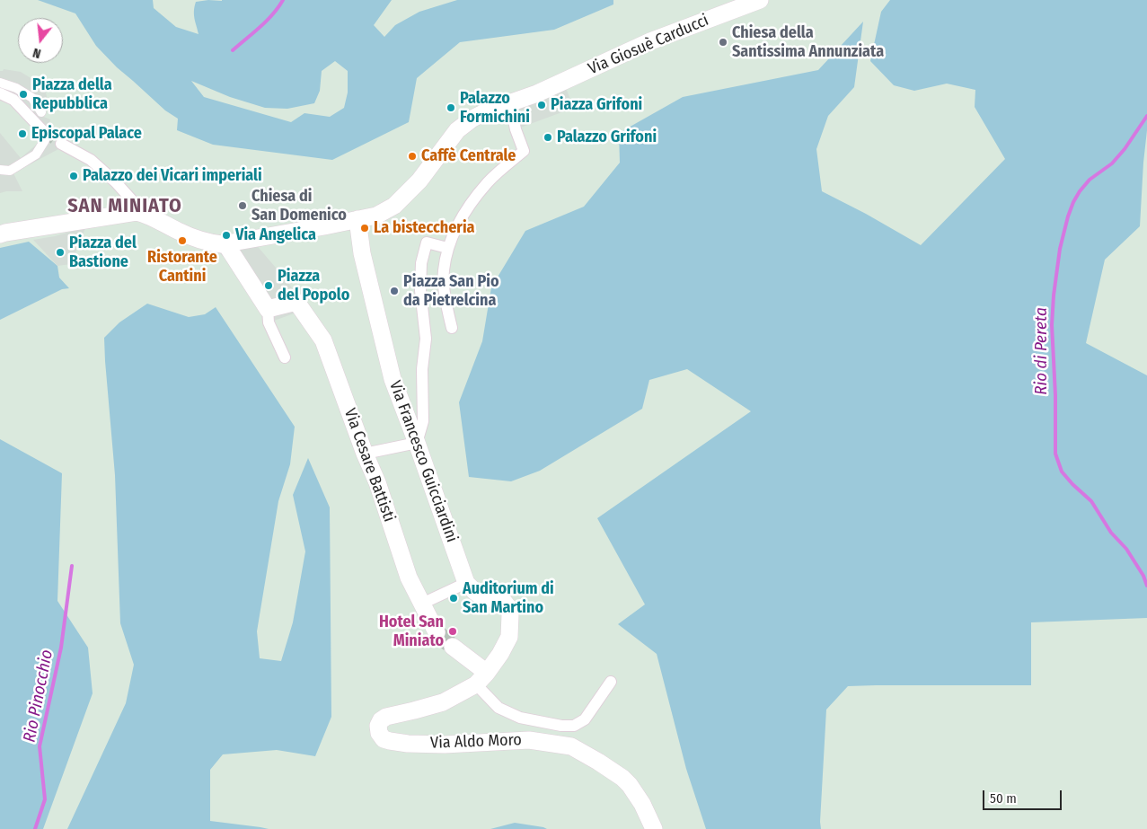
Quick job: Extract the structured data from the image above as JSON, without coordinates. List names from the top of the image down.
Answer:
{
  "streets": {
    "main road": [
      "Via Giosuè Carducci",
      "Via Francesco Guicciardini",
      "Via Cesare Battisti",
      "Via Aldo Moro"
    ]
  },
  "crossings": [
    ["Via Giosuè Carducci", "Via Francesco Guicciardini"]
  ],
  "districts": ["SAN MINIATO"],
  "water": ["Rio di Pereta", "Rio Pinocchio"],
  "places": [
    "Chiesa della Santissima Annunziata",
    "Piazza della Repubblica",
    "Piazza Grifoni",
    "Palazzo Formichini",
    "Episcopal Palace",
    "Palazzo Grifoni",
    "Caffè Centrale",
    "Palazzo dei Vicari imperiali",
    "Chiesa di San Domenico",
    "La bisteccheria",
    "Via Angelica",
    "Ristorante Cantini",
    "Piazza del Bastione",
    "Piazza del Popolo",
    "Piazza San Pio da Pietrelcina",
    "Auditorium di San Martino",
    "Hotel San Miniato"
  ],
  "scale_bar": "50 m",
  "north": "bottom"
}
